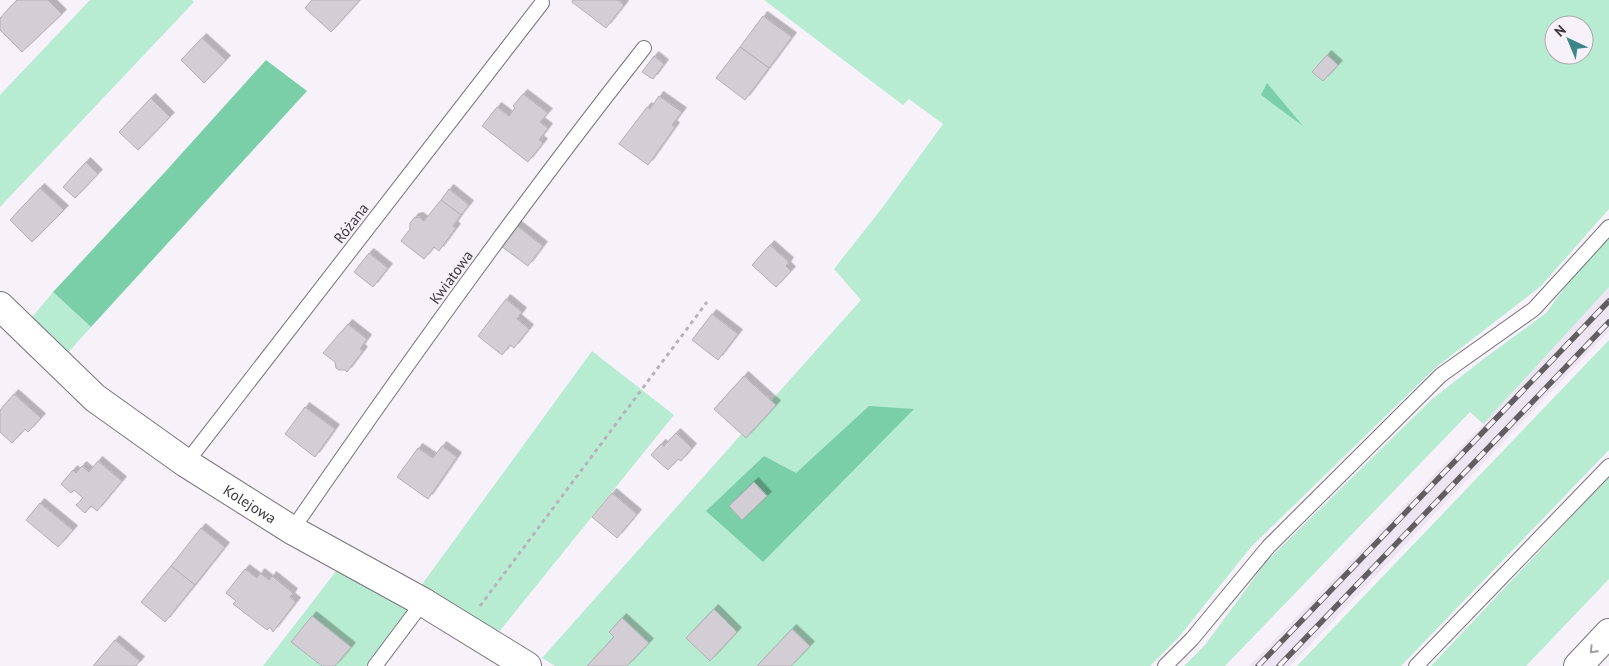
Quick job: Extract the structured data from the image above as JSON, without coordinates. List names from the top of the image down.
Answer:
{
  "streets": {
    "main road": ["Kolejowa"],
    "lane": ["Różana", "Kwiatowa"]
  },
  "crossings": [
    ["Różana", "Kolejowa"],
    ["Kwiatowa", "Kolejowa"]
  ],
  "north": "top left"
}
